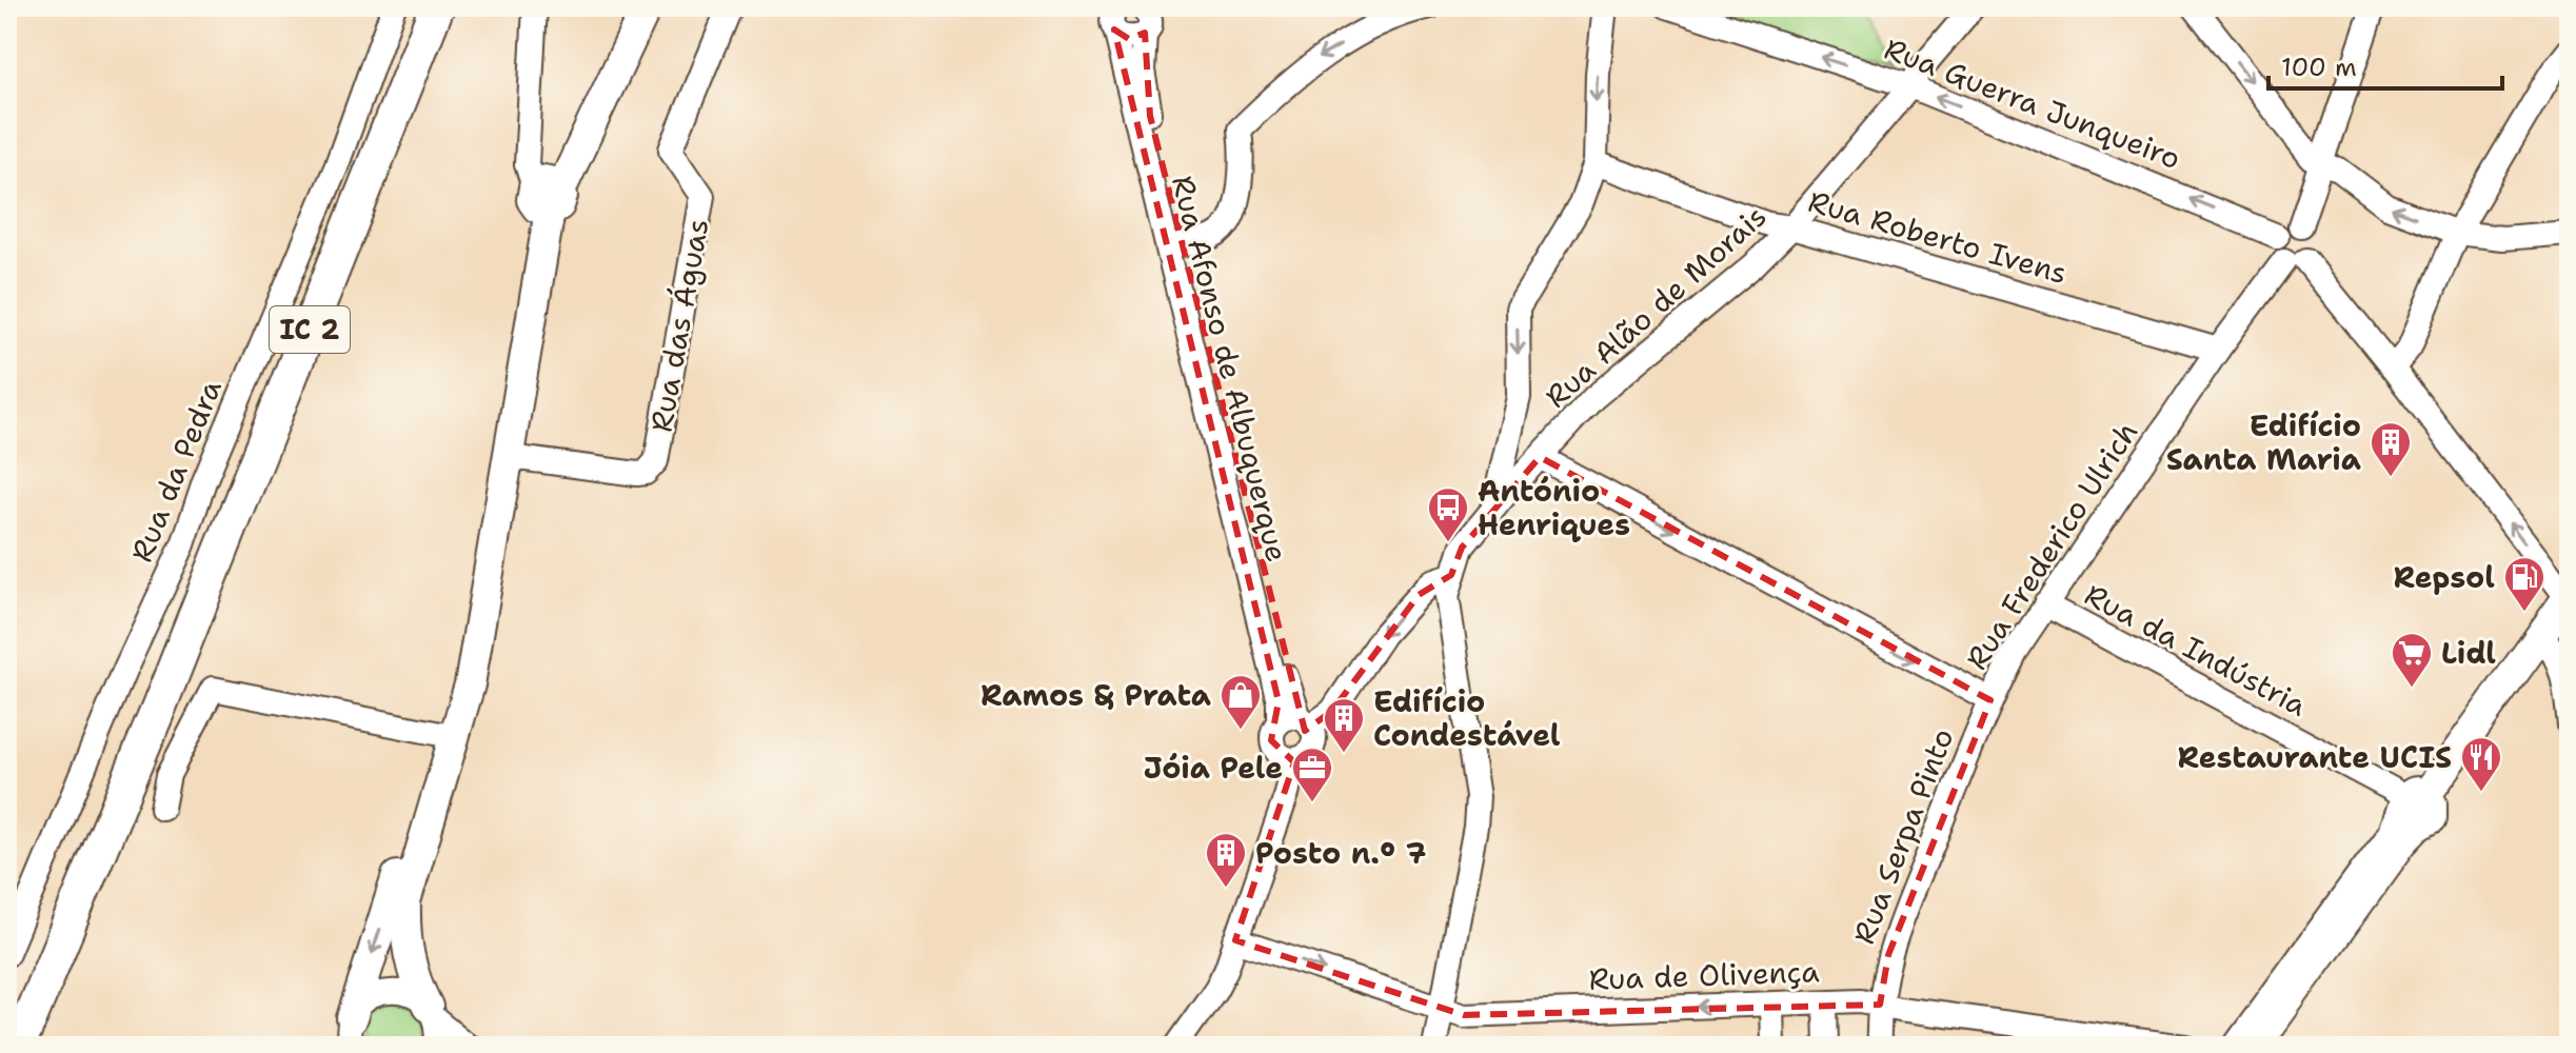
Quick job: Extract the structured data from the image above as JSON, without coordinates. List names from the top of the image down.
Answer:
{
  "streets": {
    "highway": ["IC 2"],
    "street": [
      "Rua Guerra Junqueiro",
      "Rua Roberto Ivens",
      "Rua Alão de Morais",
      "Rua das Águas",
      "Rua Afonso de Albuquerque",
      "Rua da Pedra",
      "Rua Frederico Ulrich",
      "Rua da Indústria",
      "Rua Serpa Pinto",
      "Rua de Olivença"
    ]
  },
  "crossings": [
    ["Rua Guerra Junqueiro", "Rua Alão de Morais"],
    ["Rua Guerra Junqueiro", "Rua Frederico Ulrich"],
    ["Rua Roberto Ivens", "Rua Alão de Morais"],
    ["Rua Roberto Ivens", "Rua Frederico Ulrich"],
    ["Rua Frederico Ulrich", "Rua da Indústria"],
    ["Rua Frederico Ulrich", "Rua Serpa Pinto"],
    ["Rua Serpa Pinto", "Rua de Olivença"]
  ],
  "one_way": ["Rua Guerra Junqueiro"],
  "places": {
    "building": ["Edifício Santa Maria", "Edifício Condestável", "Posto n.º 7"],
    "bus stop": ["António Henriques"],
    "fuel station": ["Repsol"],
    "supermarket": ["Lidl"],
    "shop": ["Ramos & Prata"],
    "restaurant": ["Restaurante UCIS"],
    "office": ["Jóia Pele"]
  },
  "scale_bar": "100 m"
}
